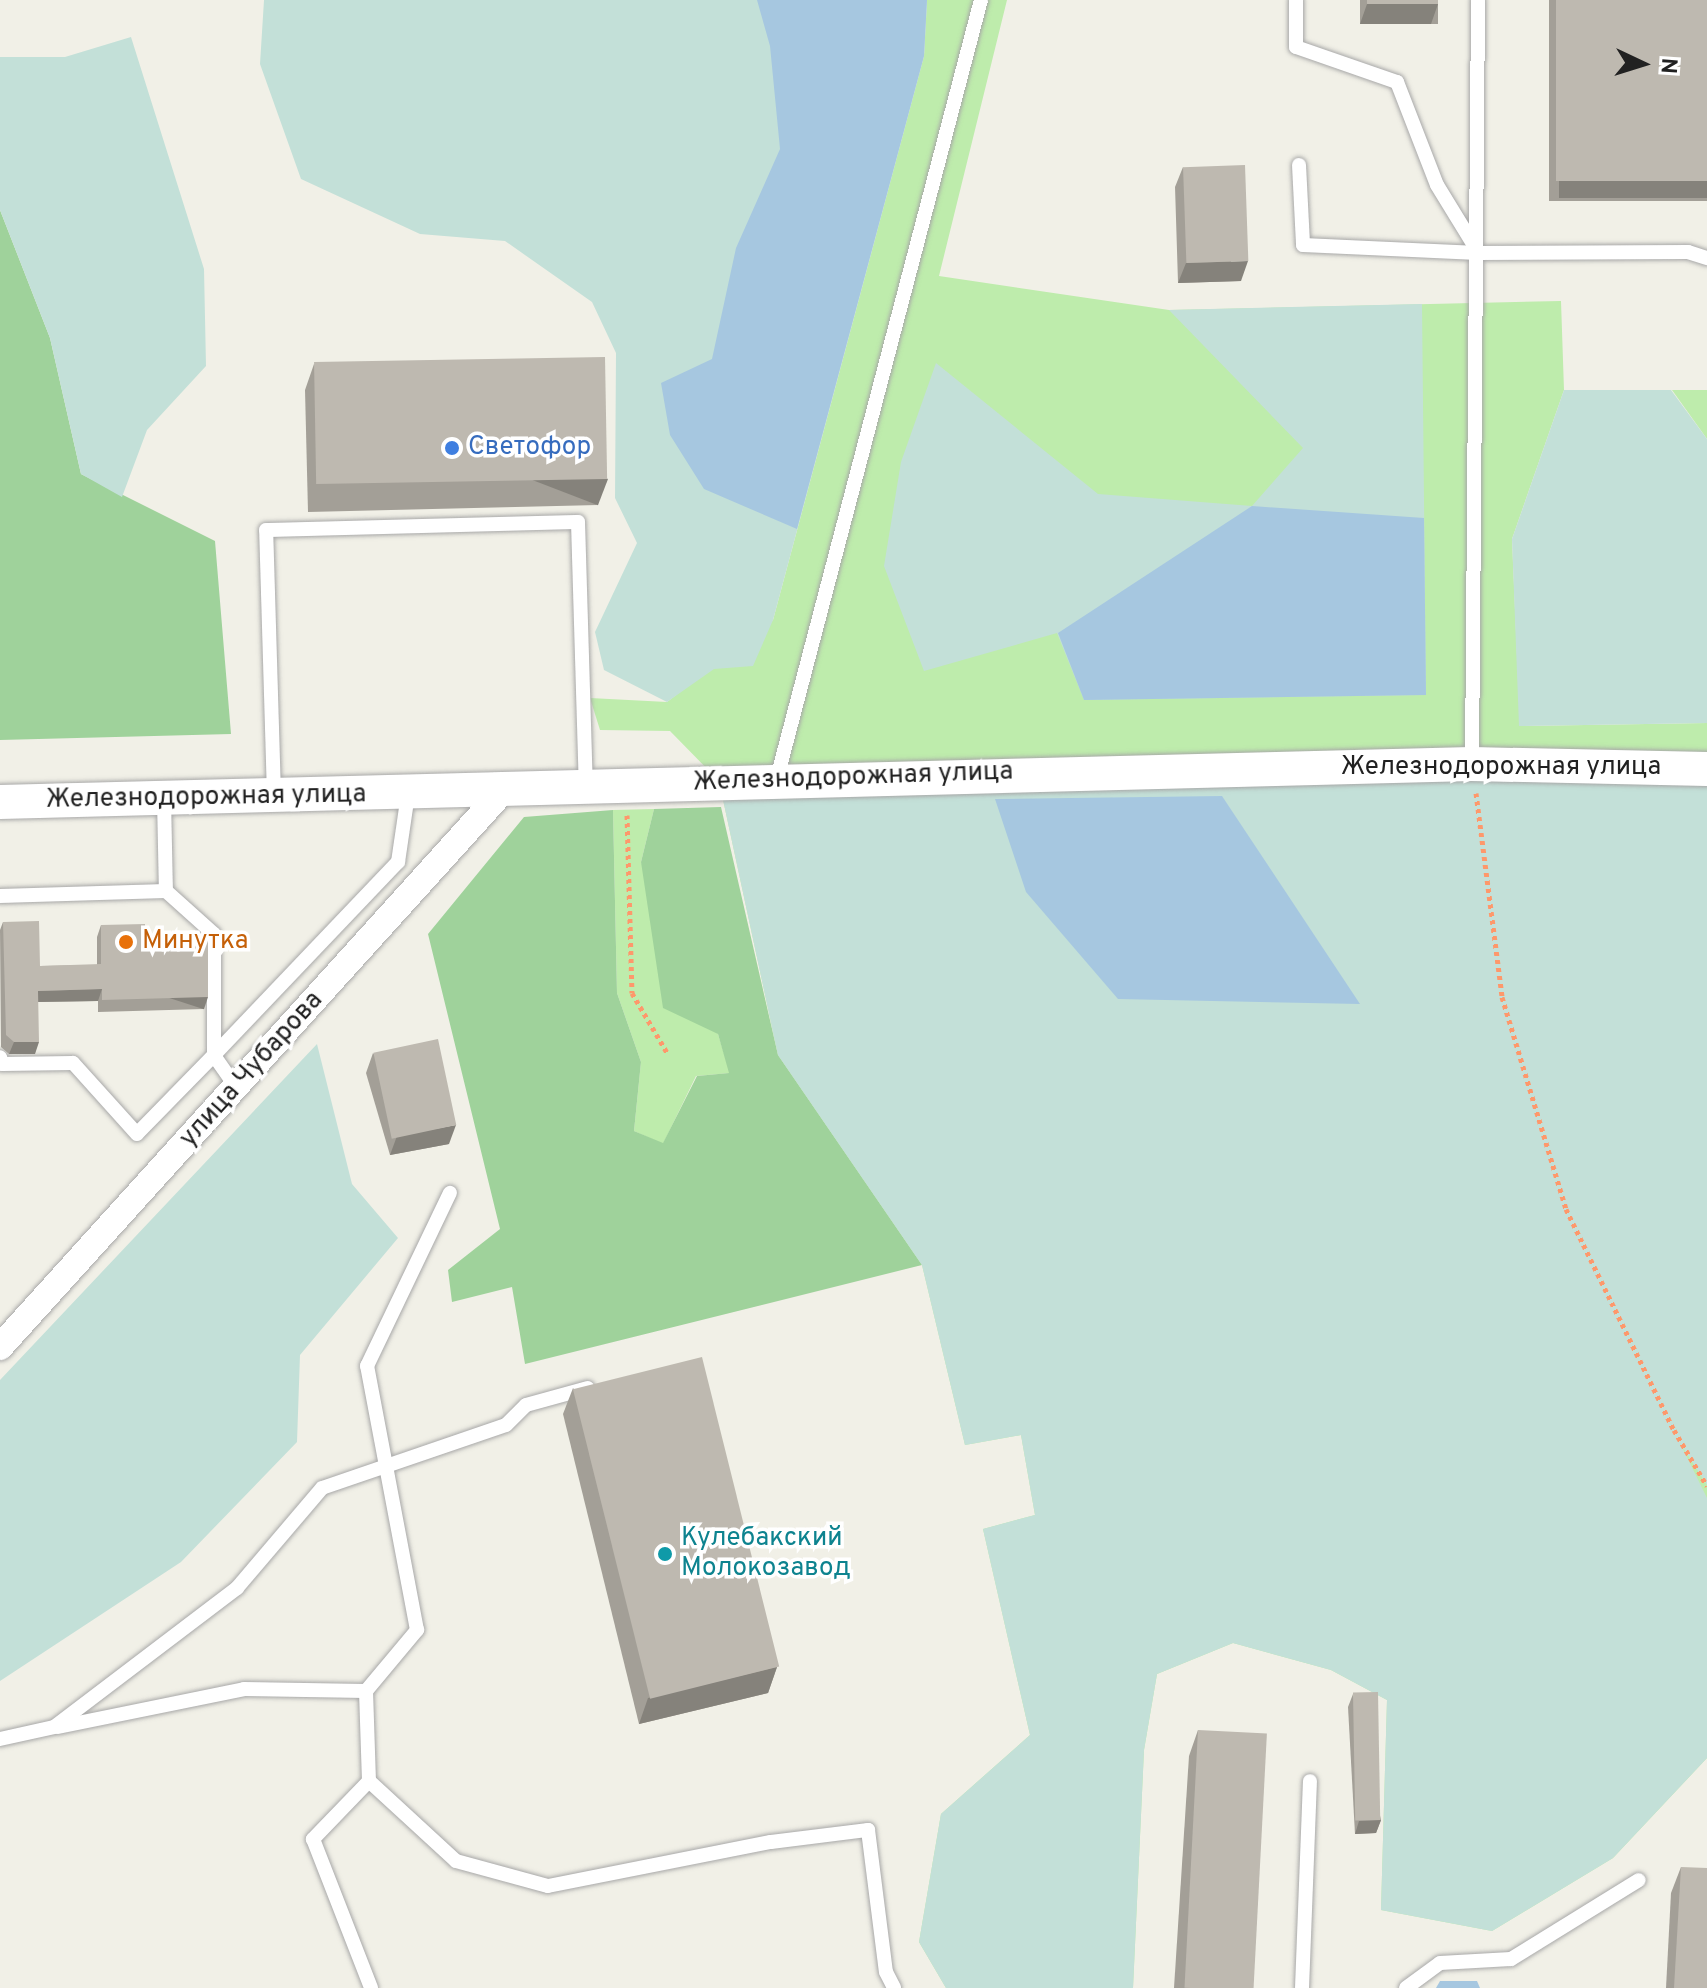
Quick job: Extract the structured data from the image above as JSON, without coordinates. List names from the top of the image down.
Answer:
{
  "streets": {
    "street": ["Железнодорожная улица", "улица Чубарова"]
  },
  "crossings": [
    ["Железнодорожная улица", "улица Чубарова"]
  ],
  "places": ["Светофор", "Минутка", "Кулебакский Молокозавод"],
  "north": "right"
}
